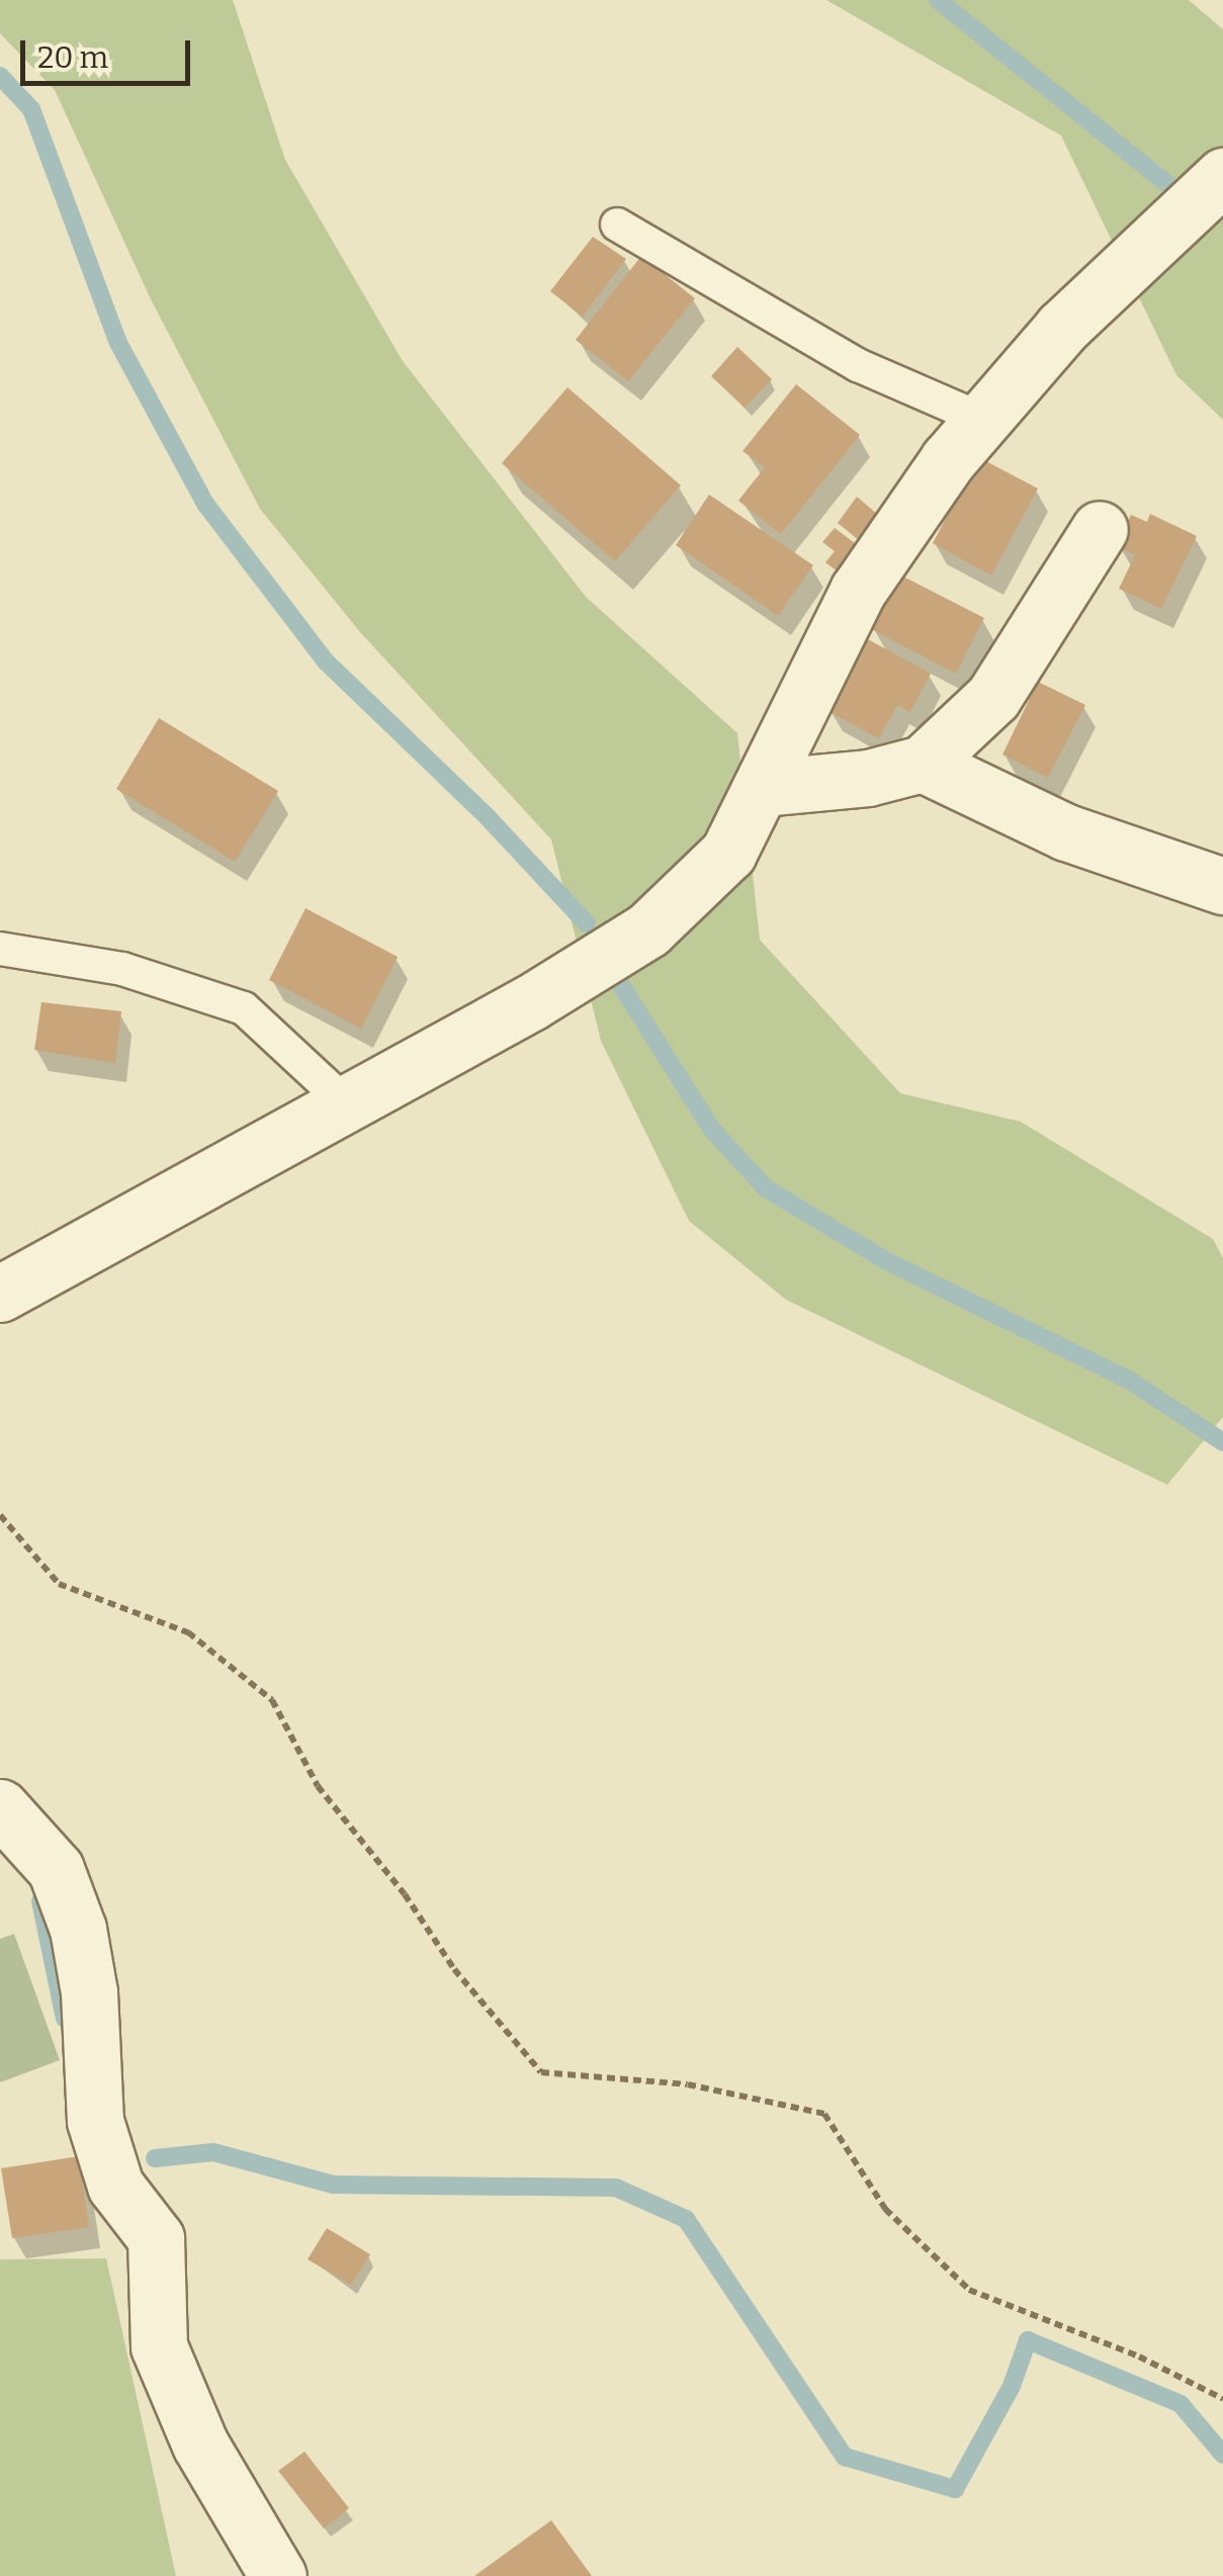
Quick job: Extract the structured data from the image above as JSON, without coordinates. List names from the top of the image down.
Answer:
{
  "scale_bar": "20 m"
}
